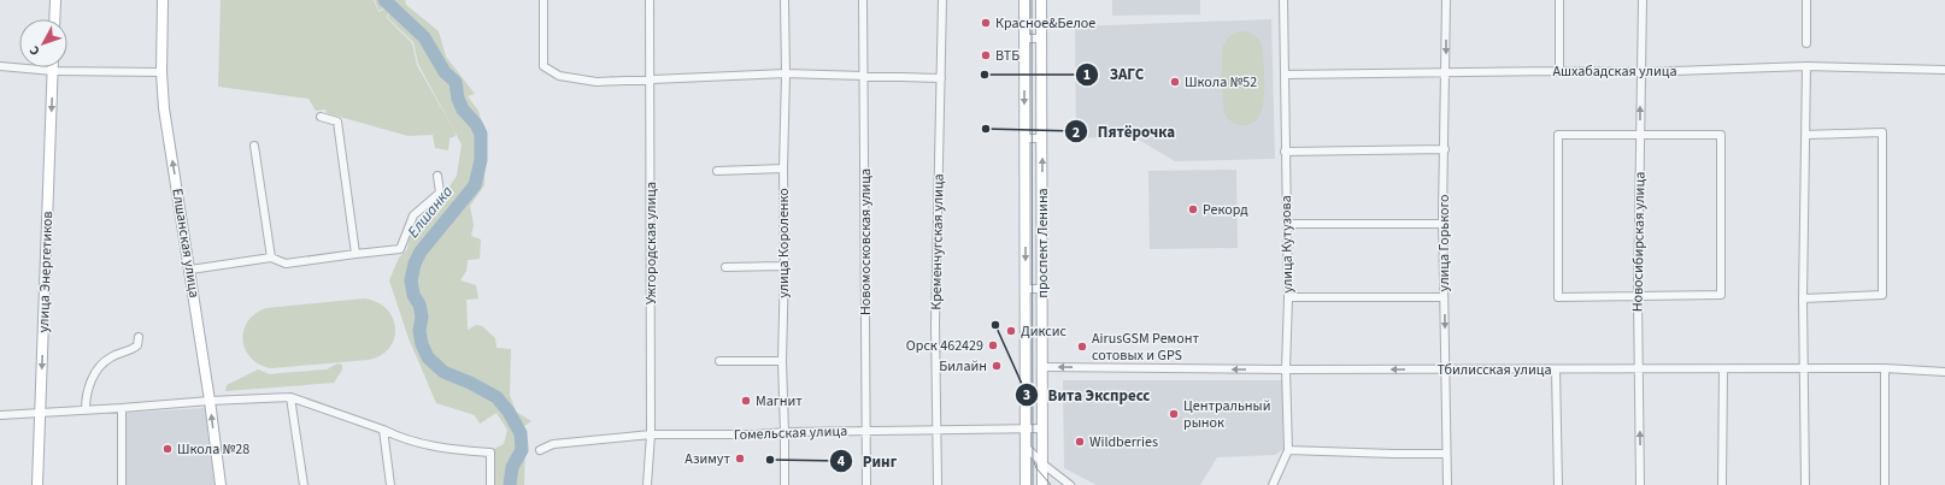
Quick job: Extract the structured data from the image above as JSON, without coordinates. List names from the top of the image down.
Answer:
{
  "streets": {
    "main road": ["Елшанская улица", "проспект Ленина", "улица Энергетиков"],
    "street": [
      "Ашхабадская улица",
      "Новомосковская улица",
      "Кременчугская улица",
      "Новосибирская улица",
      "Ужгородская улица",
      "улица Короленко",
      "улица Горького",
      "улица Кутузова",
      "Тбилисская улица",
      "Гомельская улица"
    ]
  },
  "crossings": [
    ["Ашхабадская улица", "Новосибирская улица"],
    ["Ашхабадская улица", "улица Горького"],
    ["Ашхабадская улица", "улица Кутузова"],
    ["Новомосковская улица", "Гомельская улица"],
    ["Кременчугская улица", "Гомельская улица"],
    ["Новосибирская улица", "Тбилисская улица"],
    ["Ужгородская улица", "Гомельская улица"],
    ["улица Короленко", "Гомельская улица"],
    ["проспект Ленина", "Тбилисская улица"],
    ["проспект Ленина", "Гомельская улица"],
    ["улица Горького", "Тбилисская улица"],
    ["улица Кутузова", "Тбилисская улица"]
  ],
  "one_way": [
    "Новосибирская улица",
    "Елшанская улица",
    "улица Энергетиков",
    "Тбилисская улица"
  ],
  "water": ["Елшанка"],
  "places": [
    "Красное&Белое",
    "ВТБ",
    "ЗАГС",
    "Школа №52",
    "Пятёрочка",
    "Рекорд",
    "Вита Экспресс",
    "Диксис",
    "Орск 462429",
    "AirusGSM Ремонт сотовых и GPS",
    "Билайн",
    "Магнит",
    "Центральный рынок",
    "Wildberries",
    "Школа №28",
    "Азимут",
    "Ринг"
  ],
  "north": "bottom left"
}
